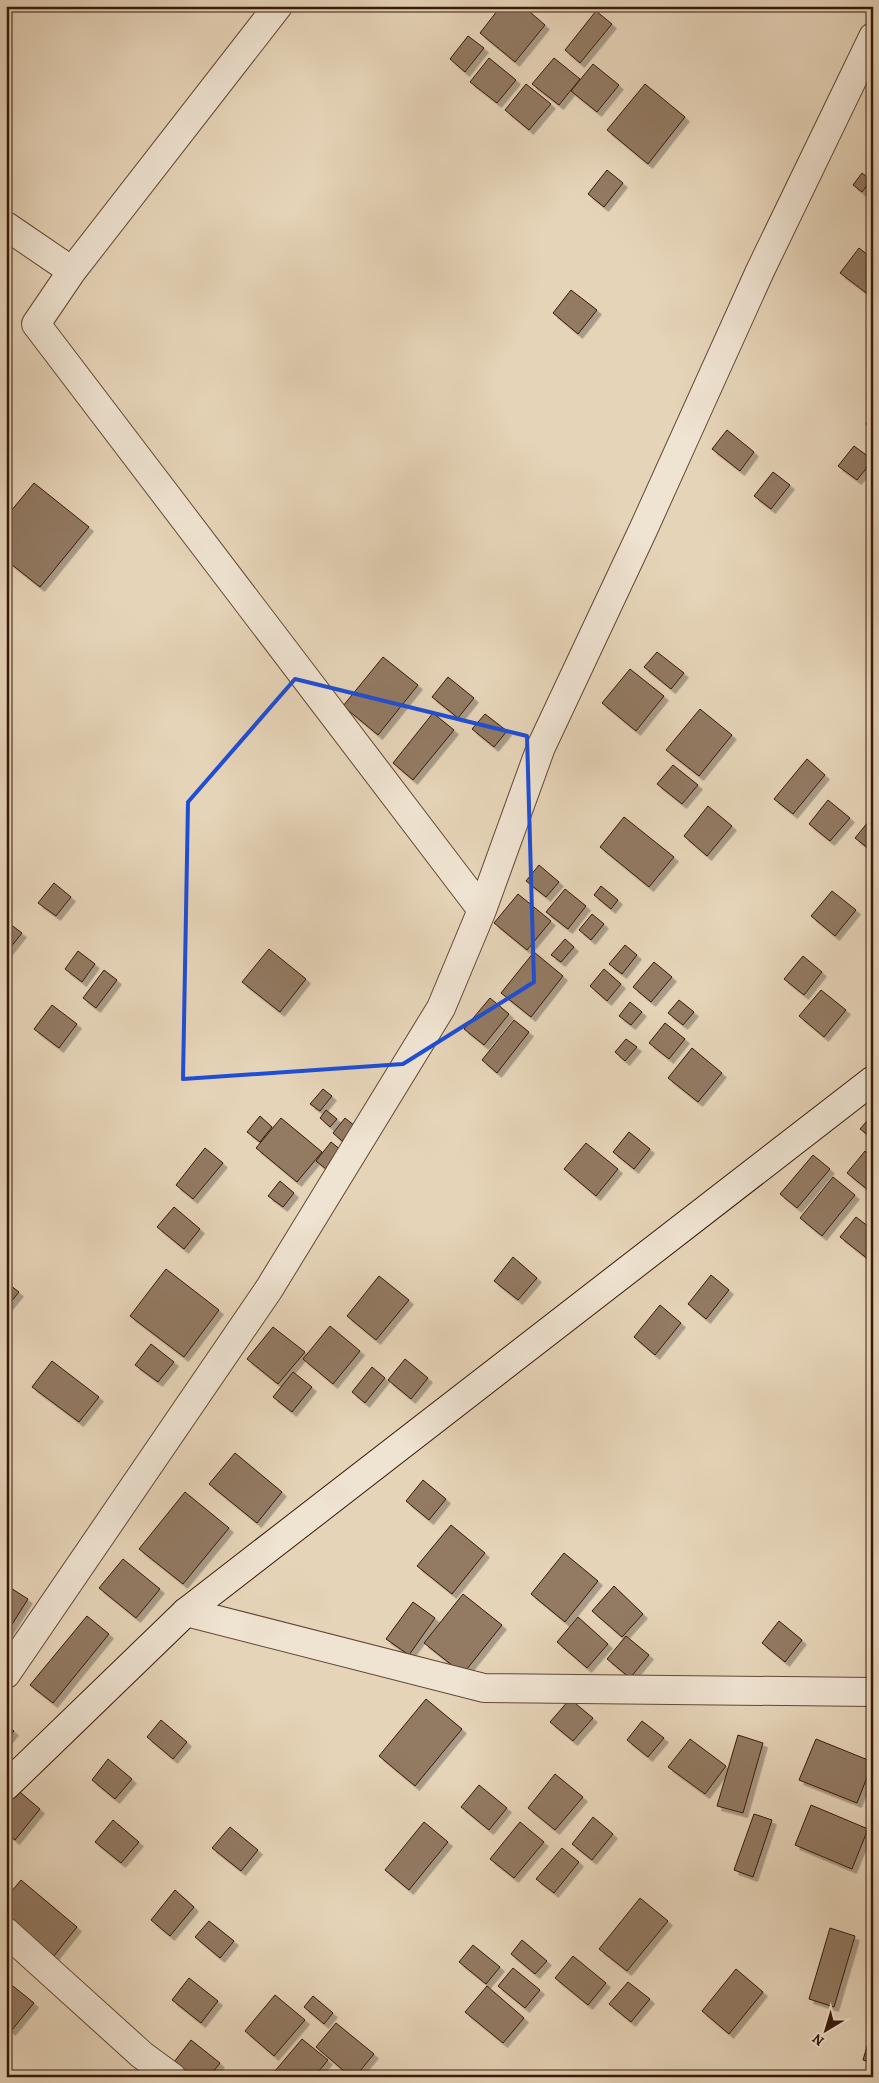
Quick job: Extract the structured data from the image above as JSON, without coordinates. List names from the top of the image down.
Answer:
{
  "north": "bottom left"
}
